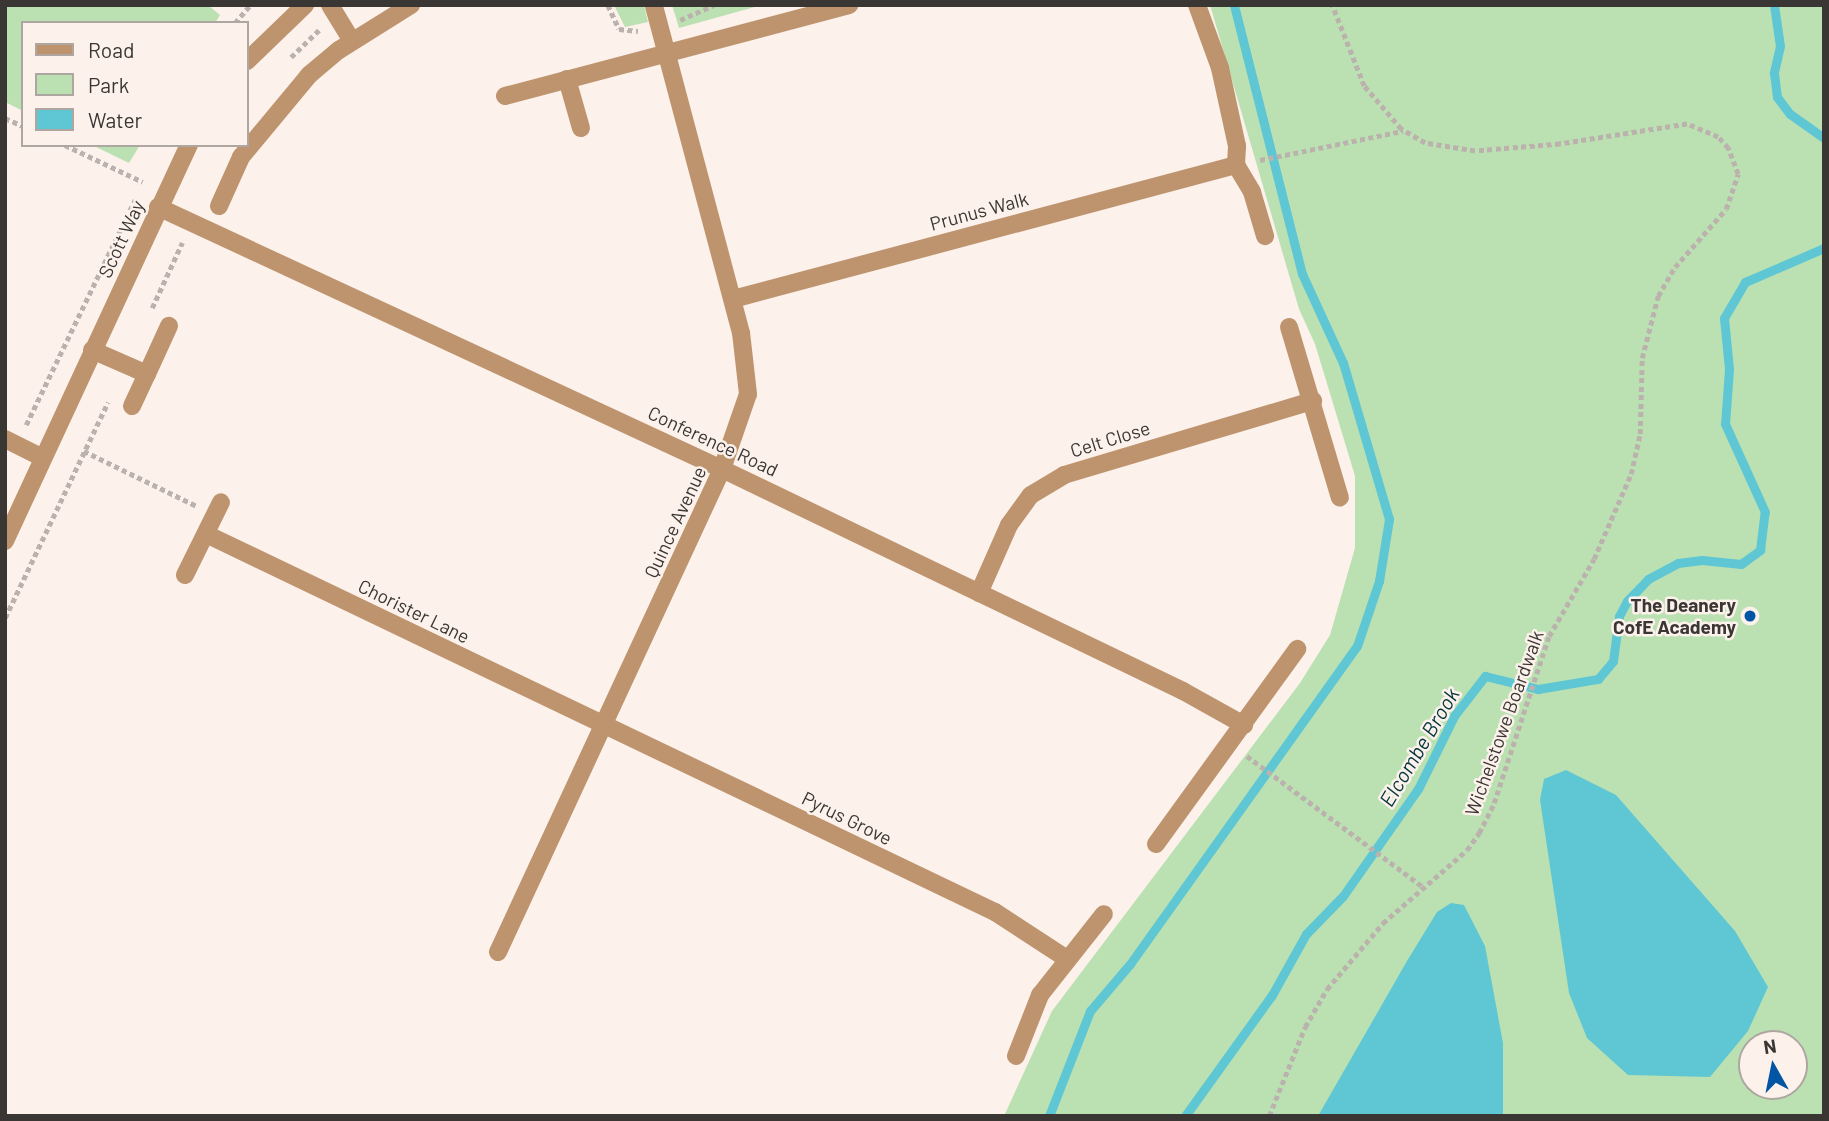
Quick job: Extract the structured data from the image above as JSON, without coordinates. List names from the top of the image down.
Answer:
{
  "streets": {
    "street": [
      "Prunus Walk",
      "Scott Way",
      "Celt Close",
      "Conference Road",
      "Quince Avenue",
      "Chorister Lane",
      "Pyrus Grove"
    ],
    "path": ["Wichelstowe Boardwalk"]
  },
  "crossings": [
    ["Prunus Walk", "Quince Avenue"],
    ["Scott Way", "Conference Road"],
    ["Celt Close", "Conference Road"],
    ["Conference Road", "Quince Avenue"],
    ["Quince Avenue", "Chorister Lane"],
    ["Quince Avenue", "Pyrus Grove"],
    ["Chorister Lane", "Pyrus Grove"]
  ],
  "water": ["Elcombe Brook"],
  "places": ["The Deanery CofE Academy"],
  "legend": ["Road", "Park", "Water"],
  "north": "top"
}
